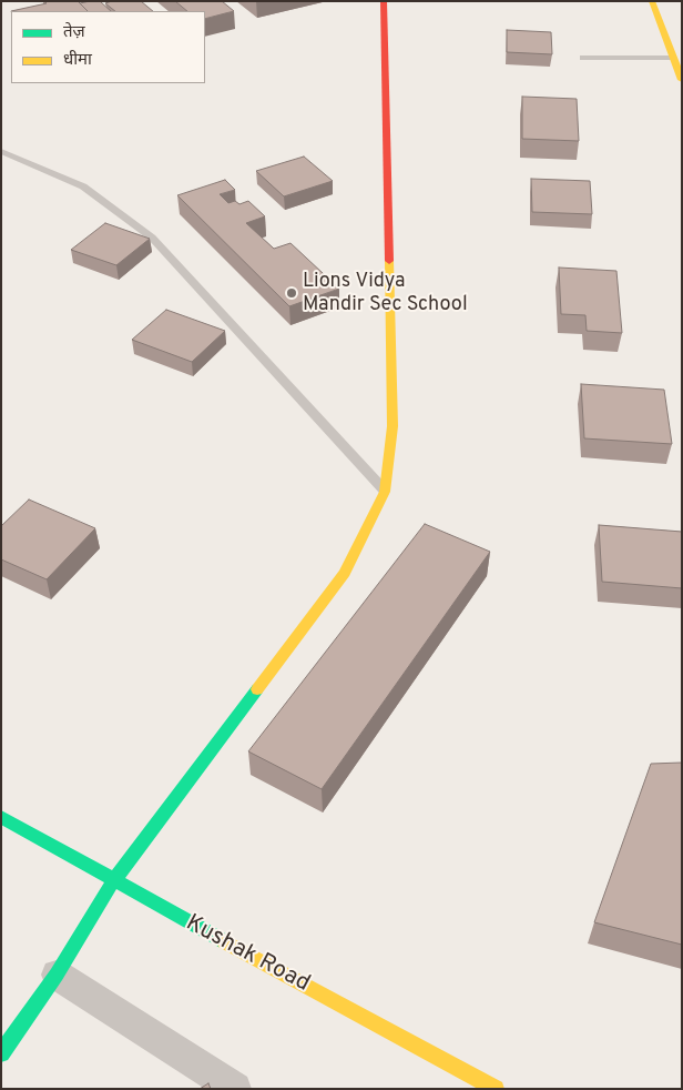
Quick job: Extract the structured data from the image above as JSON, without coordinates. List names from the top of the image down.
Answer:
{
  "streets": {
    "street": ["Kushak Road"]
  },
  "places": ["Lions Vidya Mandir Sec School"],
  "legend": ["तेज़", "धीमा"]
}
